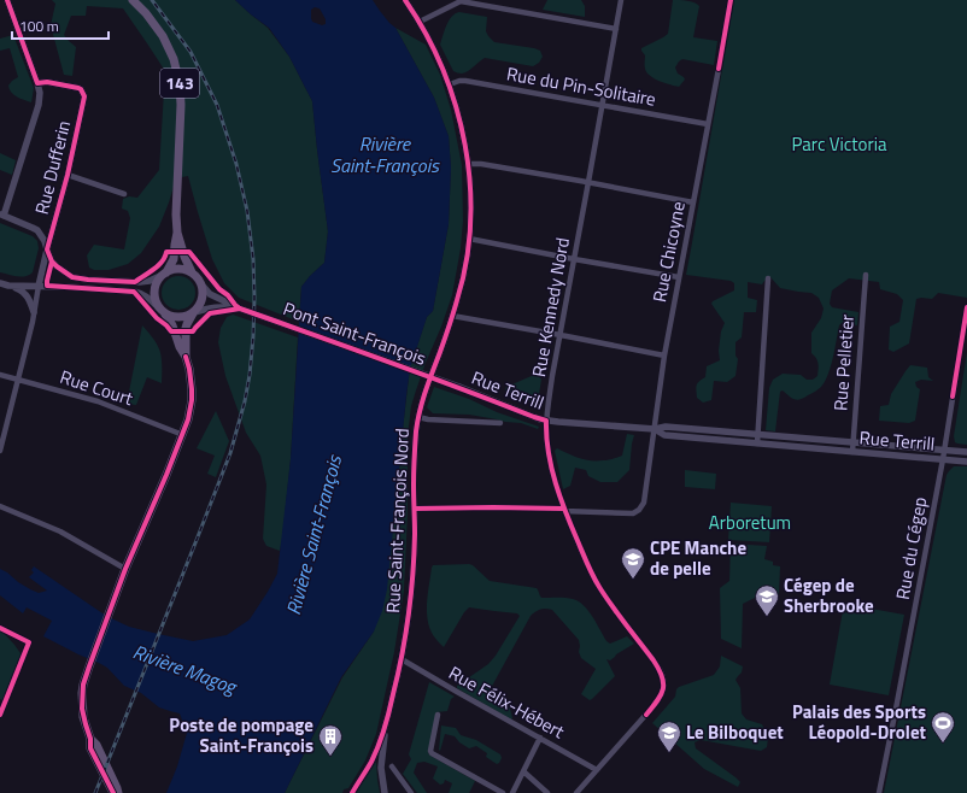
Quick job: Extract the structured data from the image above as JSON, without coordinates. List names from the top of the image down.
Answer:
{
  "streets": {
    "main road": ["143"],
    "street": [
      "Rue du Pin-Solitaire",
      "Rue Dufferin",
      "Rue Chicoyne",
      "Rue Kennedy Nord",
      "Pont Saint-François",
      "Rue Pelletier",
      "Rue Court",
      "Rue Terrill",
      "Rue Saint-François Nord",
      "Rue du Cégep",
      "Rue Félix-Hébert"
    ]
  },
  "crossings": [
    ["Rue du Pin-Solitaire", "Rue Chicoyne"],
    ["Rue du Pin-Solitaire", "Rue Kennedy Nord"],
    ["Rue du Pin-Solitaire", "Rue Saint-François Nord"],
    ["Rue Dufferin", "Rue Court"],
    ["Rue Chicoyne", "Rue Kennedy Nord"],
    ["Rue Chicoyne", "Rue Terrill"],
    ["Rue Kennedy Nord", "Rue Terrill"],
    ["Rue Kennedy Nord", "Rue Félix-Hébert"],
    ["Pont Saint-François", "Rue Terrill"],
    ["Rue Pelletier", "Rue Terrill"],
    ["Rue Terrill", "Rue du Cégep"],
    ["Rue Saint-François Nord", "Rue Félix-Hébert"]
  ],
  "water": ["Rivière Saint-François", "Rivière Magog"],
  "parks": ["Parc Victoria", "Arboretum"],
  "places": {
    "school or university": ["CPE Manche de pelle", "Cégep de Sherbrooke", "Le Bilboquet"],
    "sports": ["Palais des Sports Léopold-Drolet"],
    "building": ["Poste de pompage Saint-François"]
  },
  "scale_bar": "100 m"
}
